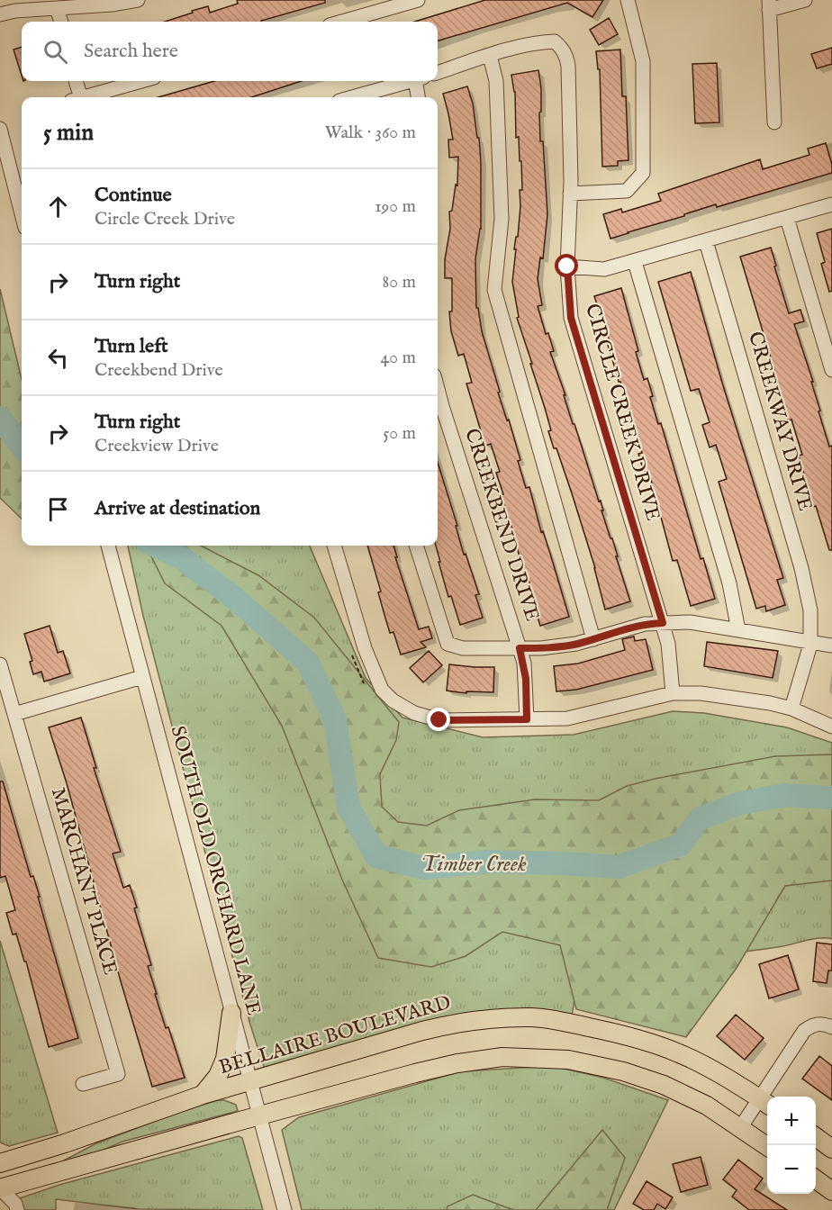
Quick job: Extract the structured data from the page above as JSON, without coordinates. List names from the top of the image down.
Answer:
{
  "streets": {
    "main road": ["BELLAIRE BOULEVARD"],
    "street": [
      "CIRCLE CREEK DRIVE",
      "CREEKWAY DRIVE",
      "CREEKBEND DRIVE",
      "SOUTH OLD ORCHARD LANE",
      "MARCHANT PLACE"
    ]
  },
  "crossings": [
    ["SOUTH OLD ORCHARD LANE", "BELLAIRE BOULEVARD"]
  ],
  "water": ["Timber Creek"],
  "page": {
    "search": "Search here",
    "heading": ["5 min", "Walk · 360 m"],
    "list": [
      ["Continue", "Circle Creek Drive", "190 m"],
      ["Turn right", "80 m"],
      ["Turn left", "Creekbend Drive", "40 m"],
      ["Turn right", "Creekview Drive", "50 m"],
      "Arrive at destination"
    ],
    "map_buttons": ["+", "−"]
  }
}
